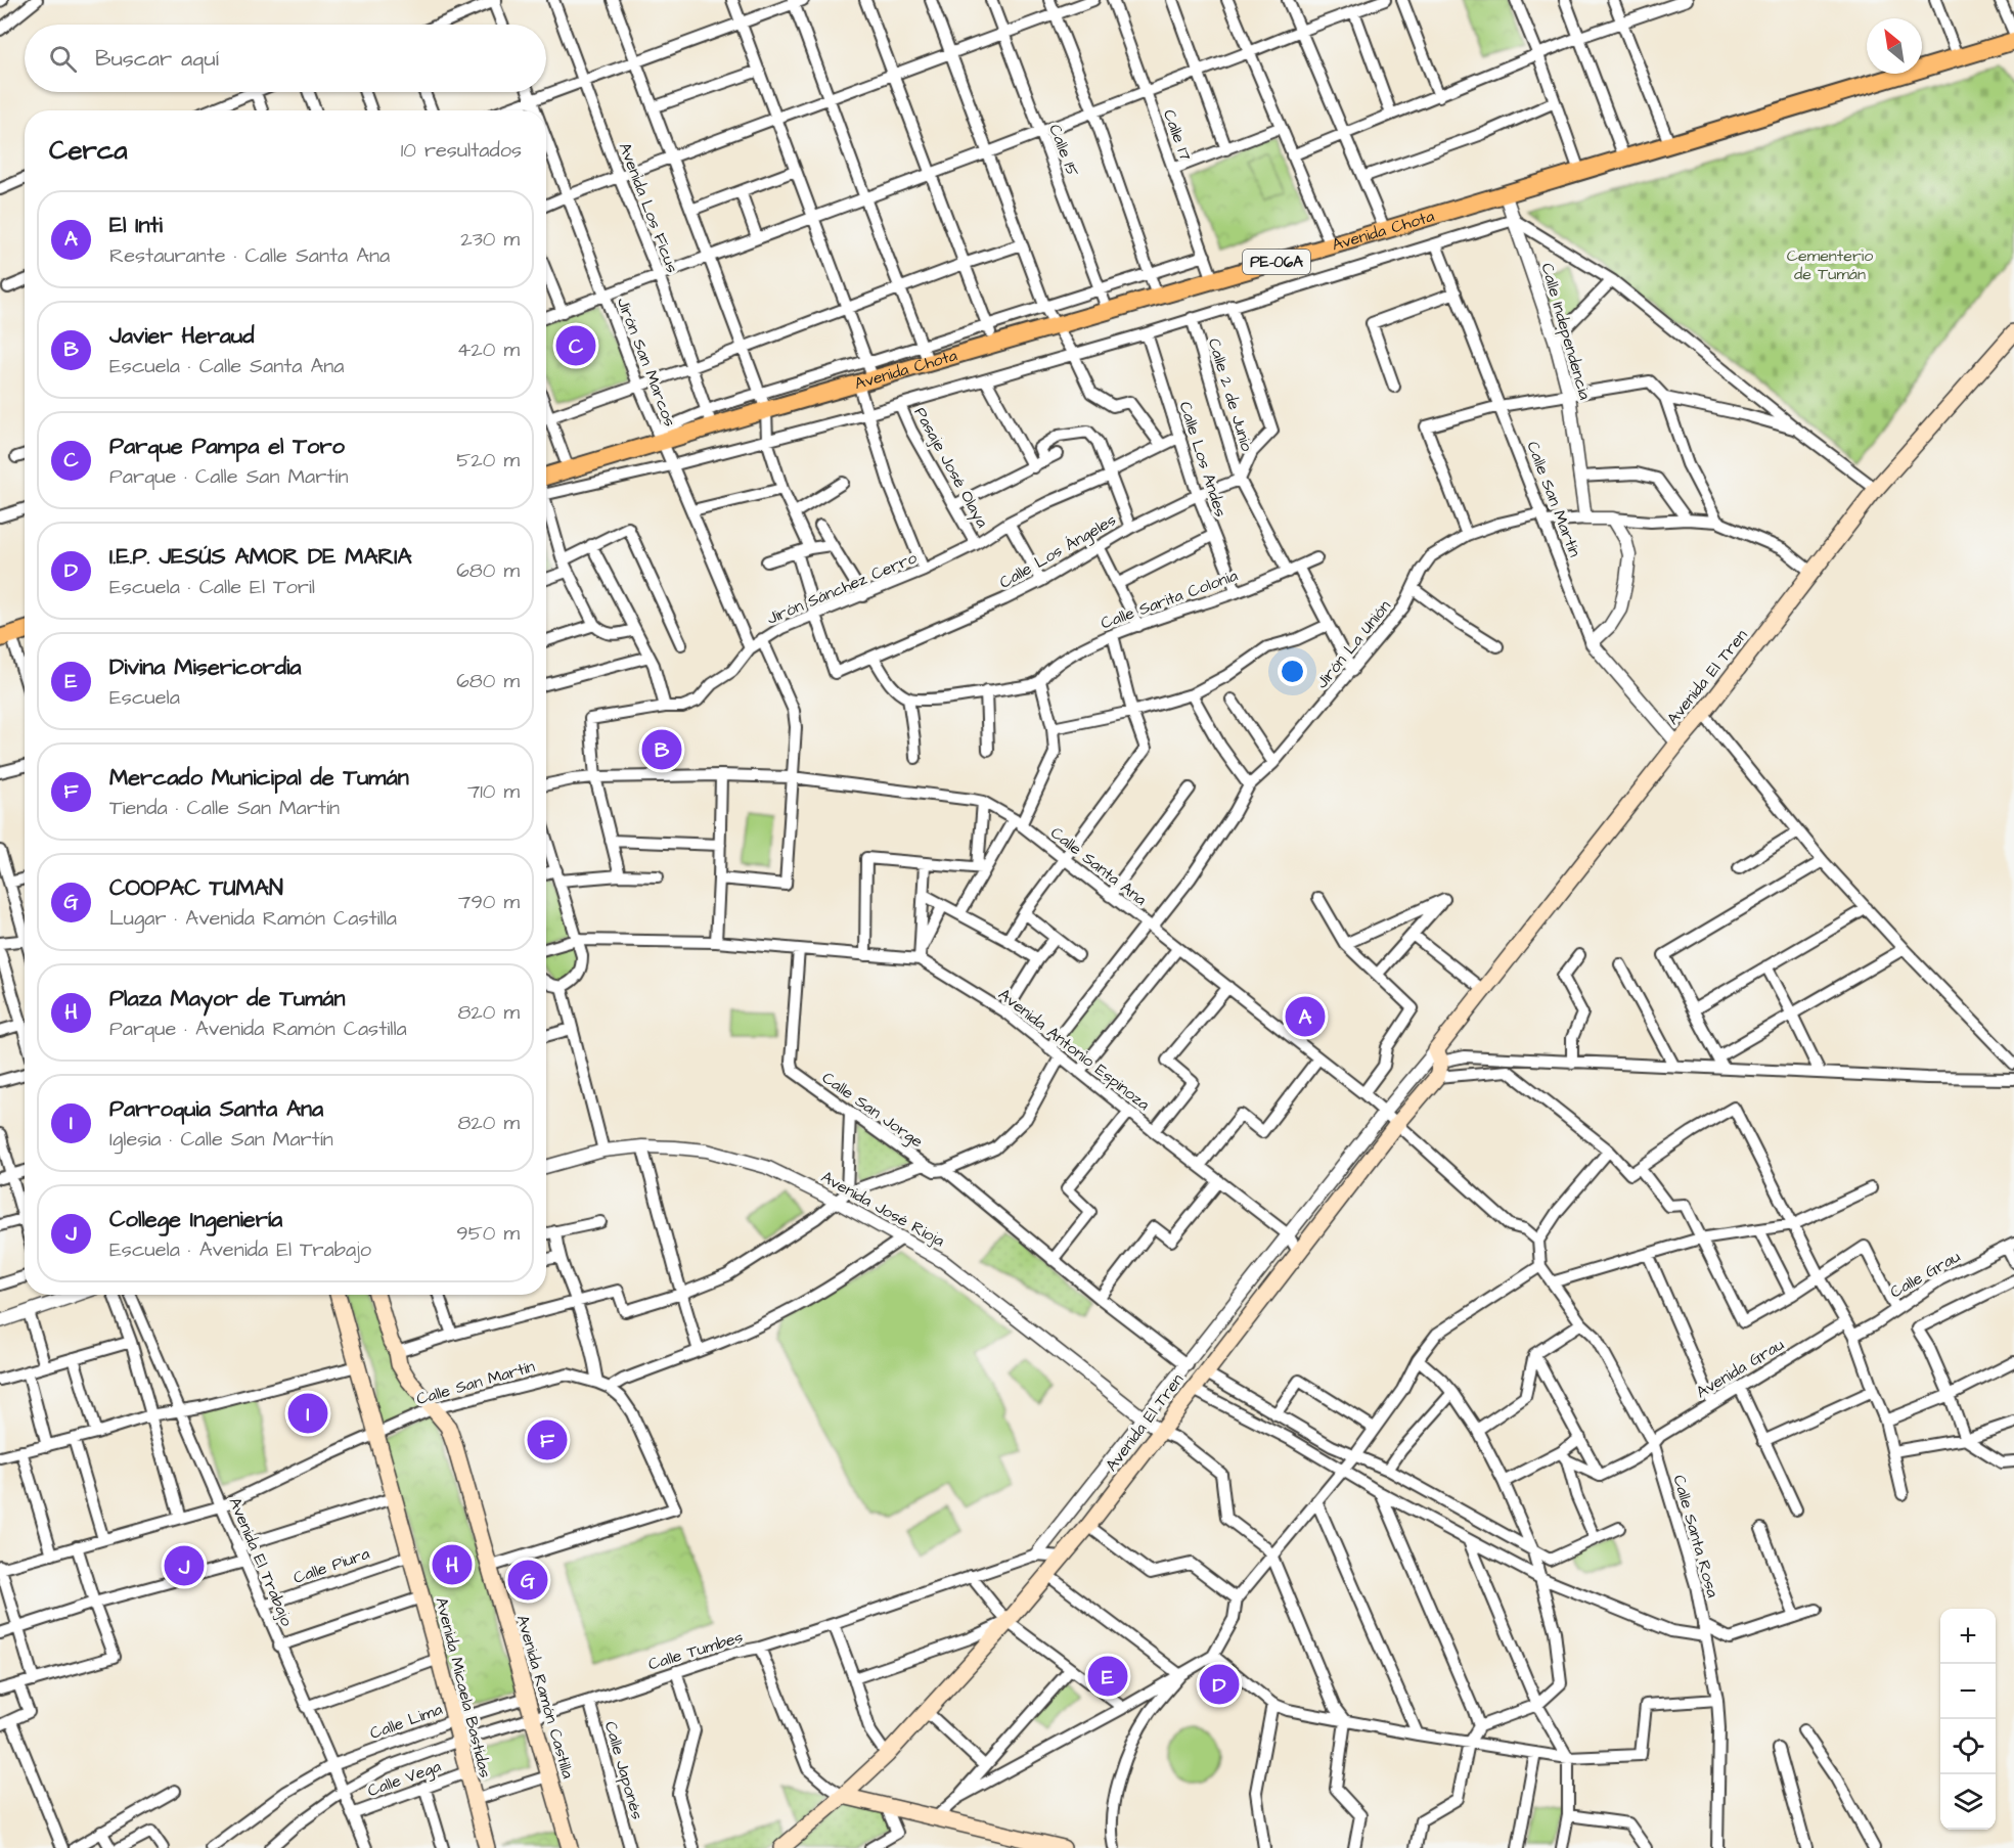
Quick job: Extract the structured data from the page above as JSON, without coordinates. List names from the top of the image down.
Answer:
{
  "streets": {
    "highway": ["Avenida Chota", "PE-06A"],
    "main road": ["Avenida El Tren", "Avenida Micaela Bastidas", "Avenida Ramón Castilla"],
    "street": [
      "Calle 17",
      "Calle 15",
      "Avenida Los Ficus",
      "Calle Independencia",
      "Jirón San Marcos",
      "Calle 2 de Junio",
      "Calle Los Andes",
      "Pasaje José Olaya",
      "Calle San Martín",
      "Calle Los Ángeles",
      "Jirón Sánchez Cerro",
      "Calle Sarita Colonia",
      "Jirón La Unión",
      "Calle Santa Ana",
      "Avenida Antonio Espinoza",
      "Calle San Jorge",
      "Avenida José Rioja",
      "Calle Grau",
      "Avenida Grau",
      "Calle Santa Rosa",
      "Avenida El Trabajo",
      "Calle Piura",
      "Calle Tumbes",
      "Calle Lima",
      "Calle Japonés",
      "Calle Vega"
    ]
  },
  "crossings": [
    ["Calle 17", "Avenida Chota"],
    ["Calle 15", "Avenida Chota"],
    ["Avenida Los Ficus", "Avenida Chota"],
    ["Avenida Chota", "Calle Independencia"],
    ["Avenida Chota", "Jirón San Marcos"],
    ["Calle Independencia", "Jirón La Unión"],
    ["Jirón San Marcos", "Jirón Sánchez Cerro"],
    ["Calle 2 de Junio", "Calle Los Ángeles"],
    ["Calle 2 de Junio", "Calle Sarita Colonia"],
    ["Calle 2 de Junio", "Jirón La Unión"],
    ["Calle Los Andes", "Calle Los Ángeles"],
    ["Calle Los Andes", "Jirón Sánchez Cerro"],
    ["Calle Los Andes", "Calle Sarita Colonia"],
    ["Pasaje José Olaya", "Jirón Sánchez Cerro"],
    ["Calle San Martín", "Jirón La Unión"],
    ["Calle San Martín", "Avenida El Tren"],
    ["Calle San Martín", "Avenida El Trabajo"],
    ["Calle San Martín", "Avenida Micaela Bastidas"],
    ["Calle San Martín", "Avenida Ramón Castilla"],
    ["Calle Los Ángeles", "Jirón Sánchez Cerro"],
    ["Jirón Sánchez Cerro", "Calle Santa Ana"],
    ["Jirón La Unión", "Calle Santa Ana"],
    ["Jirón La Unión", "Avenida Antonio Espinoza"],
    ["Avenida El Tren", "Calle Santa Ana"],
    ["Avenida El Tren", "Avenida Antonio Espinoza"],
    ["Avenida El Tren", "Calle San Jorge"],
    ["Avenida El Tren", "Avenida José Rioja"],
    ["Avenida El Tren", "Calle Tumbes"],
    ["Avenida Antonio Espinoza", "Calle San Jorge"],
    ["Avenida Grau", "Calle Santa Rosa"],
    ["Avenida El Trabajo", "Calle Piura"],
    ["Avenida El Trabajo", "Calle Tumbes"],
    ["Avenida El Trabajo", "Calle Lima"],
    ["Avenida El Trabajo", "Calle Vega"],
    ["Calle Piura", "Avenida Micaela Bastidas"],
    ["Calle Tumbes", "Avenida Micaela Bastidas"],
    ["Calle Tumbes", "Avenida Ramón Castilla"],
    ["Calle Tumbes", "Calle Japonés"],
    ["Avenida Micaela Bastidas", "Calle Lima"],
    ["Avenida Micaela Bastidas", "Calle Vega"],
    ["Avenida Ramón Castilla", "Calle Lima"]
  ],
  "parks": ["Cementerio de Tumán"],
  "north": "top left",
  "page": {
    "search": "Buscar aquí",
    "heading": ["Cerca", "10 resultados"],
    "list": [
      {
        "mark": "A",
        "name": "El Inti",
        "note": "Restaurante · Calle Santa Ana",
        "value": "230 m"
      },
      {
        "mark": "B",
        "name": "Javier Heraud",
        "note": "Escuela · Calle Santa Ana",
        "value": "420 m"
      },
      {
        "mark": "C",
        "name": "Parque Pampa el Toro",
        "note": "Parque · Calle San Martín",
        "value": "520 m"
      },
      {
        "mark": "D",
        "name": "I.E.P. JESÚS AMOR DE MARIA",
        "note": "Escuela · Calle El Toril",
        "value": "680 m"
      },
      {
        "mark": "E",
        "name": "Divina Misericordia",
        "note": "Escuela",
        "value": "680 m"
      },
      {
        "mark": "F",
        "name": "Mercado Municipal de Tumán",
        "note": "Tienda · Calle San Martín",
        "value": "710 m"
      },
      {
        "mark": "G",
        "name": "COOPAC TUMAN",
        "note": "Lugar · Avenida Ramón Castilla",
        "value": "790 m"
      },
      {
        "mark": "H",
        "name": "Plaza Mayor de Tumán",
        "note": "Parque · Avenida Ramón Castilla",
        "value": "820 m"
      },
      {
        "mark": "I",
        "name": "Parroquia Santa Ana",
        "note": "Iglesia · Calle San Martín",
        "value": "820 m"
      },
      {
        "mark": "J",
        "name": "College Ingeniería",
        "note": "Escuela · Avenida El Trabajo",
        "value": "950 m"
      }
    ],
    "pins": [
      "C",
      "B",
      "A",
      "I",
      "F",
      "H",
      "J",
      "G",
      "E",
      "D"
    ],
    "map_buttons": ["+", "−"]
  }
}
